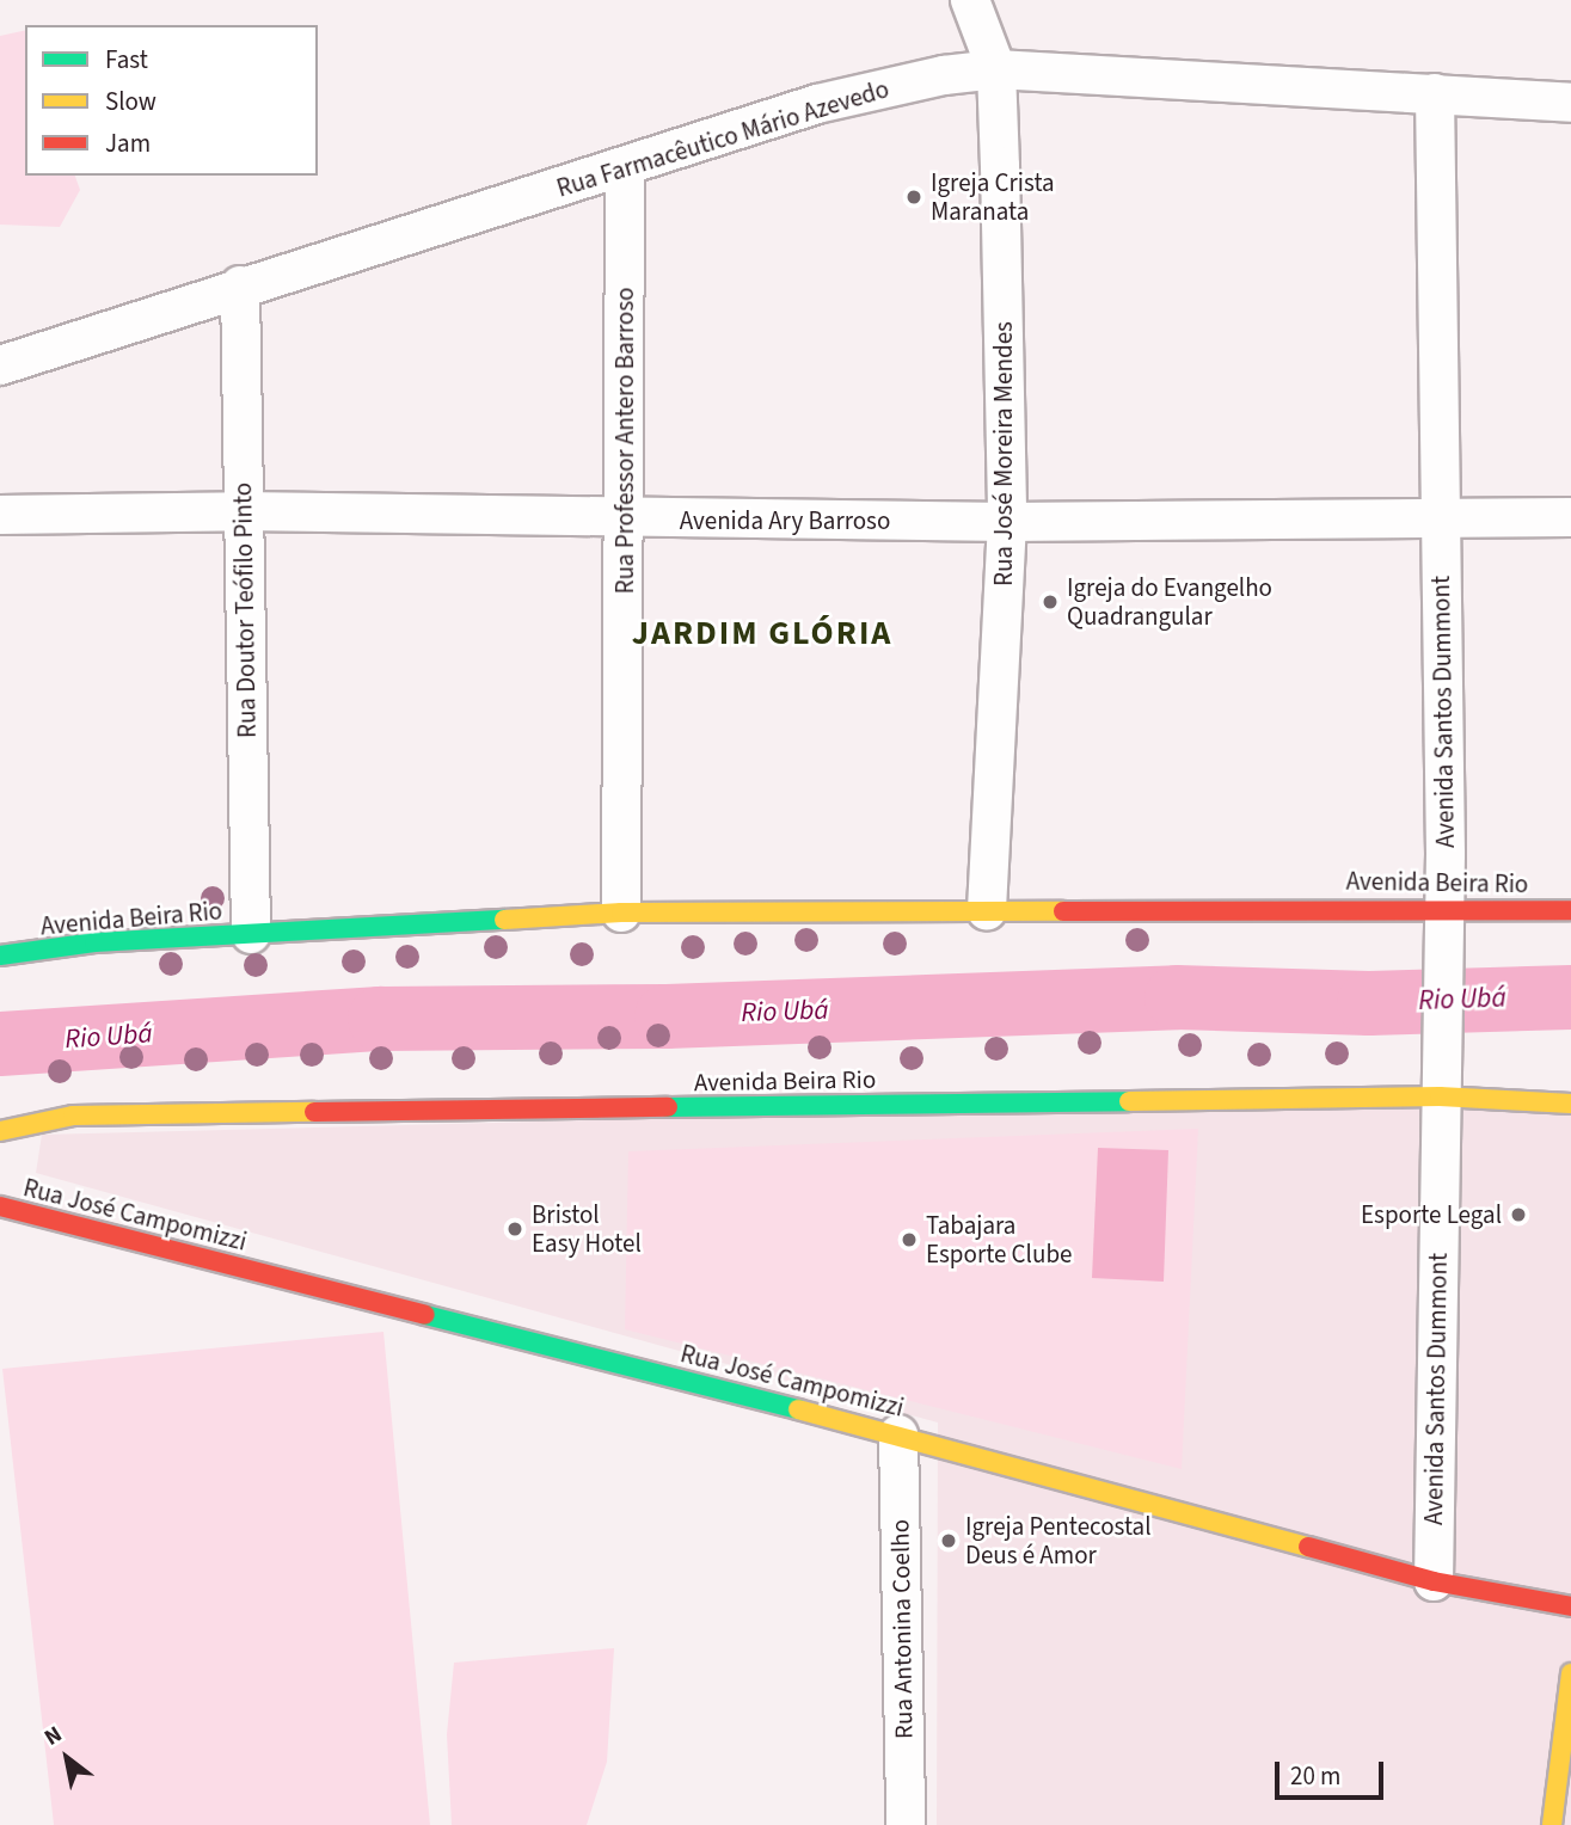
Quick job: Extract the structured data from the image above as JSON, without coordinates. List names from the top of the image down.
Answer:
{
  "streets": {
    "main road": ["Avenida Beira Rio", "Rua José Campomizzi"],
    "street": [
      "Rua Farmacêutico Mário Azevedo",
      "Rua Professor Antero Barroso",
      "Rua José Moreira Mendes",
      "Avenida Ary Barroso",
      "Rua Doutor Teófilo Pinto",
      "Avenida Santos Dummont",
      "Rua Antonina Coelho"
    ]
  },
  "crossings": [
    ["Rua Farmacêutico Mário Azevedo", "Rua Professor Antero Barroso"],
    ["Rua Farmacêutico Mário Azevedo", "Rua José Moreira Mendes"],
    ["Rua Farmacêutico Mário Azevedo", "Rua Doutor Teófilo Pinto"],
    ["Rua Farmacêutico Mário Azevedo", "Avenida Santos Dummont"],
    ["Rua Professor Antero Barroso", "Avenida Ary Barroso"],
    ["Rua Professor Antero Barroso", "Avenida Beira Rio"],
    ["Rua José Moreira Mendes", "Avenida Ary Barroso"],
    ["Rua José Moreira Mendes", "Avenida Beira Rio"],
    ["Avenida Ary Barroso", "Rua Doutor Teófilo Pinto"],
    ["Avenida Ary Barroso", "Avenida Santos Dummont"],
    ["Rua Doutor Teófilo Pinto", "Avenida Beira Rio"],
    ["Avenida Santos Dummont", "Avenida Beira Rio"],
    ["Avenida Santos Dummont", "Rua José Campomizzi"],
    ["Rua José Campomizzi", "Rua Antonina Coelho"]
  ],
  "districts": ["JARDIM GLÓRIA"],
  "water": ["Rio Ubá"],
  "places": [
    "Igreja Crista Maranata",
    "Igreja do Evangelho Quadrangular",
    "Esporte Legal",
    "Bristol Easy Hotel",
    "Tabajara Esporte Clube",
    "Igreja Pentecostal Deus é Amor"
  ],
  "legend": ["Fast", "Slow", "Jam"],
  "scale_bar": "20 m",
  "north": "top left"
}
